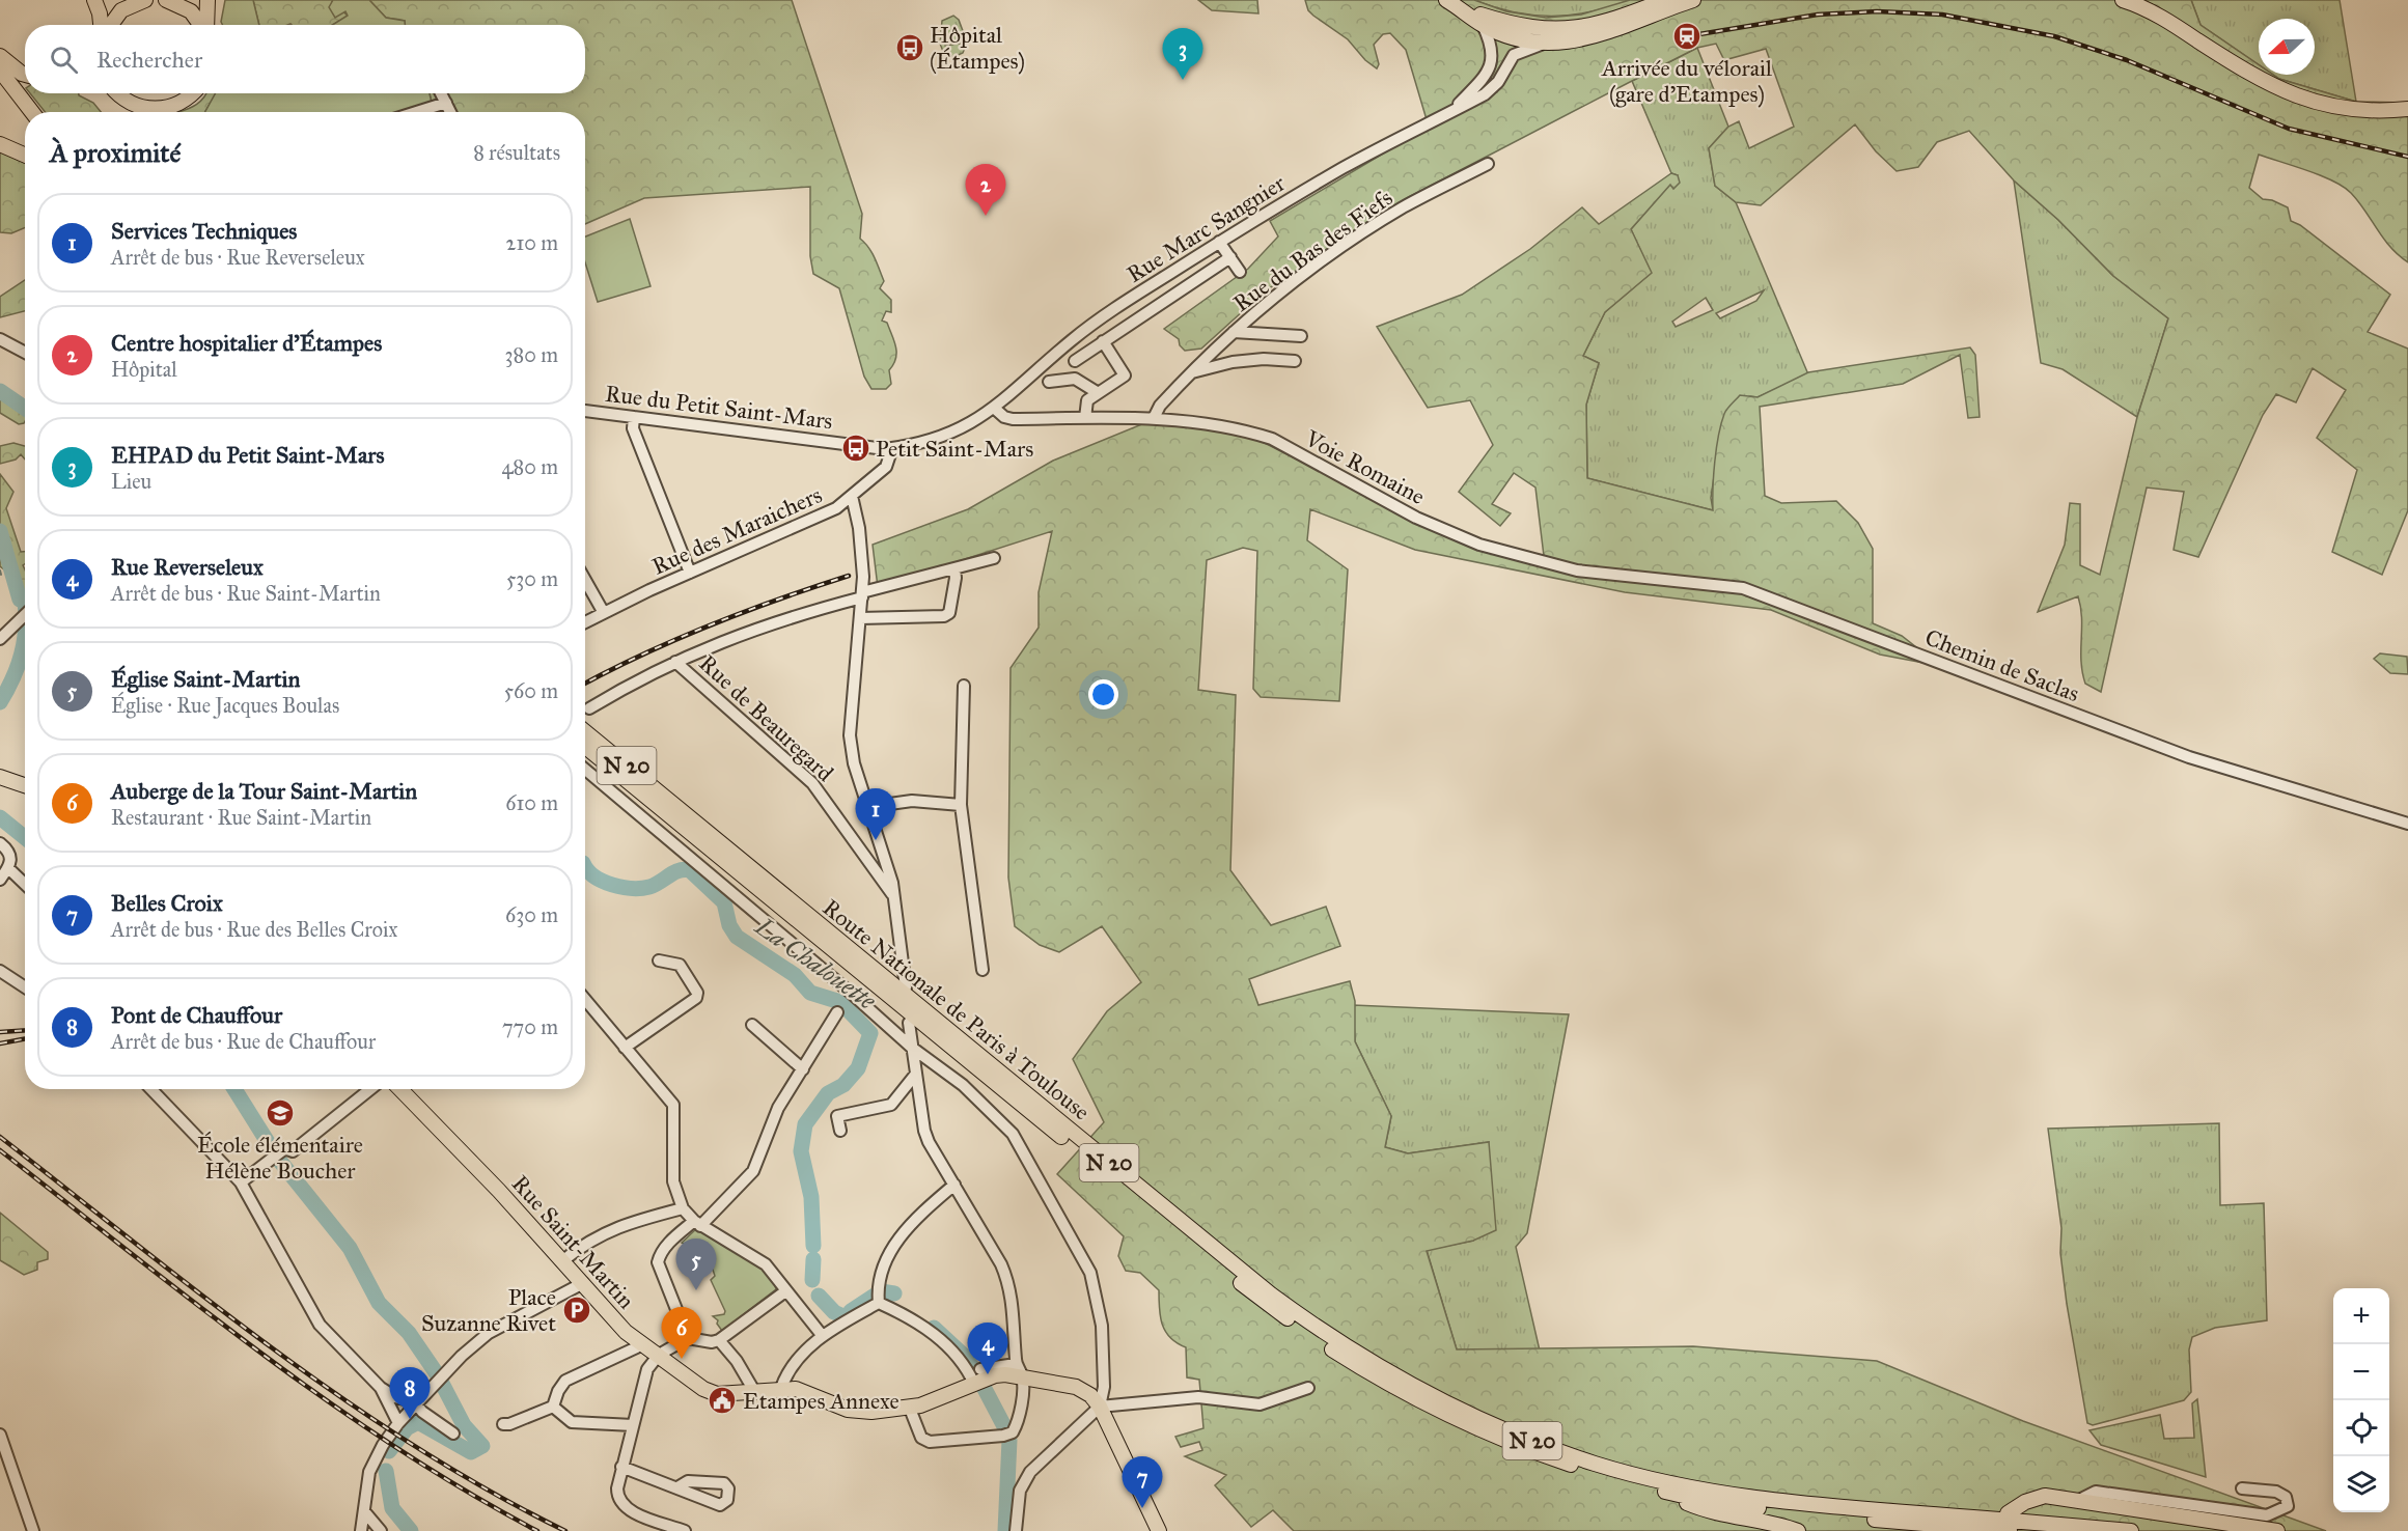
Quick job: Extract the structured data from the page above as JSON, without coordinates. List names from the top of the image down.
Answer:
{
  "streets": {
    "main road": ["N 20", "Route Nationale de Paris à Toulouse", "Rue Saint-Martin"],
    "street": [
      "Rue Marc Sangnier",
      "Rue du Bas des Fiefs",
      "Rue du Petit Saint-Mars",
      "Voie Romaine",
      "Rue des Maraichers",
      "Chemin de Saclas",
      "Rue de Beauregard"
    ]
  },
  "crossings": [
    ["Rue Marc Sangnier", "Rue du Petit Saint-Mars"],
    ["Rue du Bas des Fiefs", "Voie Romaine"],
    ["Rue du Petit Saint-Mars", "Rue des Maraichers"],
    ["Voie Romaine", "Chemin de Saclas"]
  ],
  "water": ["La Chalouette"],
  "places": {
    "station": ["Arrivée du vélorail (gare d'Etampes)"],
    "bus stop": ["Hôpital (Étampes)", "Petit Saint-Mars"],
    "school or university": ["École élémentaire Hélène Boucher"],
    "parking": ["Place Suzanne Rivet"],
    "public building": ["Etampes Annexe"]
  },
  "north": "left",
  "page": {
    "search": "Rechercher",
    "pins": [
      "3",
      "2",
      "1",
      "5",
      "6",
      "4",
      "8",
      "7"
    ],
    "heading": ["À proximité", "8 résultats"],
    "list": [
      {
        "mark": "1",
        "name": "Services Techniques",
        "note": "Arrêt de bus · Rue Reverseleux",
        "value": "210 m"
      },
      {
        "mark": "2",
        "name": "Centre hospitalier d'Étampes",
        "note": "Hôpital",
        "value": "380 m"
      },
      {
        "mark": "3",
        "name": "EHPAD du Petit Saint-Mars",
        "note": "Lieu",
        "value": "480 m"
      },
      {
        "mark": "4",
        "name": "Rue Reverseleux",
        "note": "Arrêt de bus · Rue Saint-Martin",
        "value": "530 m"
      },
      {
        "mark": "5",
        "name": "Église Saint-Martin",
        "note": "Église · Rue Jacques Boulas",
        "value": "560 m"
      },
      {
        "mark": "6",
        "name": "Auberge de la Tour Saint-Martin",
        "note": "Restaurant · Rue Saint-Martin",
        "value": "610 m"
      },
      {
        "mark": "7",
        "name": "Belles Croix",
        "note": "Arrêt de bus · Rue des Belles Croix",
        "value": "630 m"
      },
      {
        "mark": "8",
        "name": "Pont de Chauffour",
        "note": "Arrêt de bus · Rue de Chauffour",
        "value": "770 m"
      }
    ],
    "map_buttons": ["+", "−"]
  }
}
